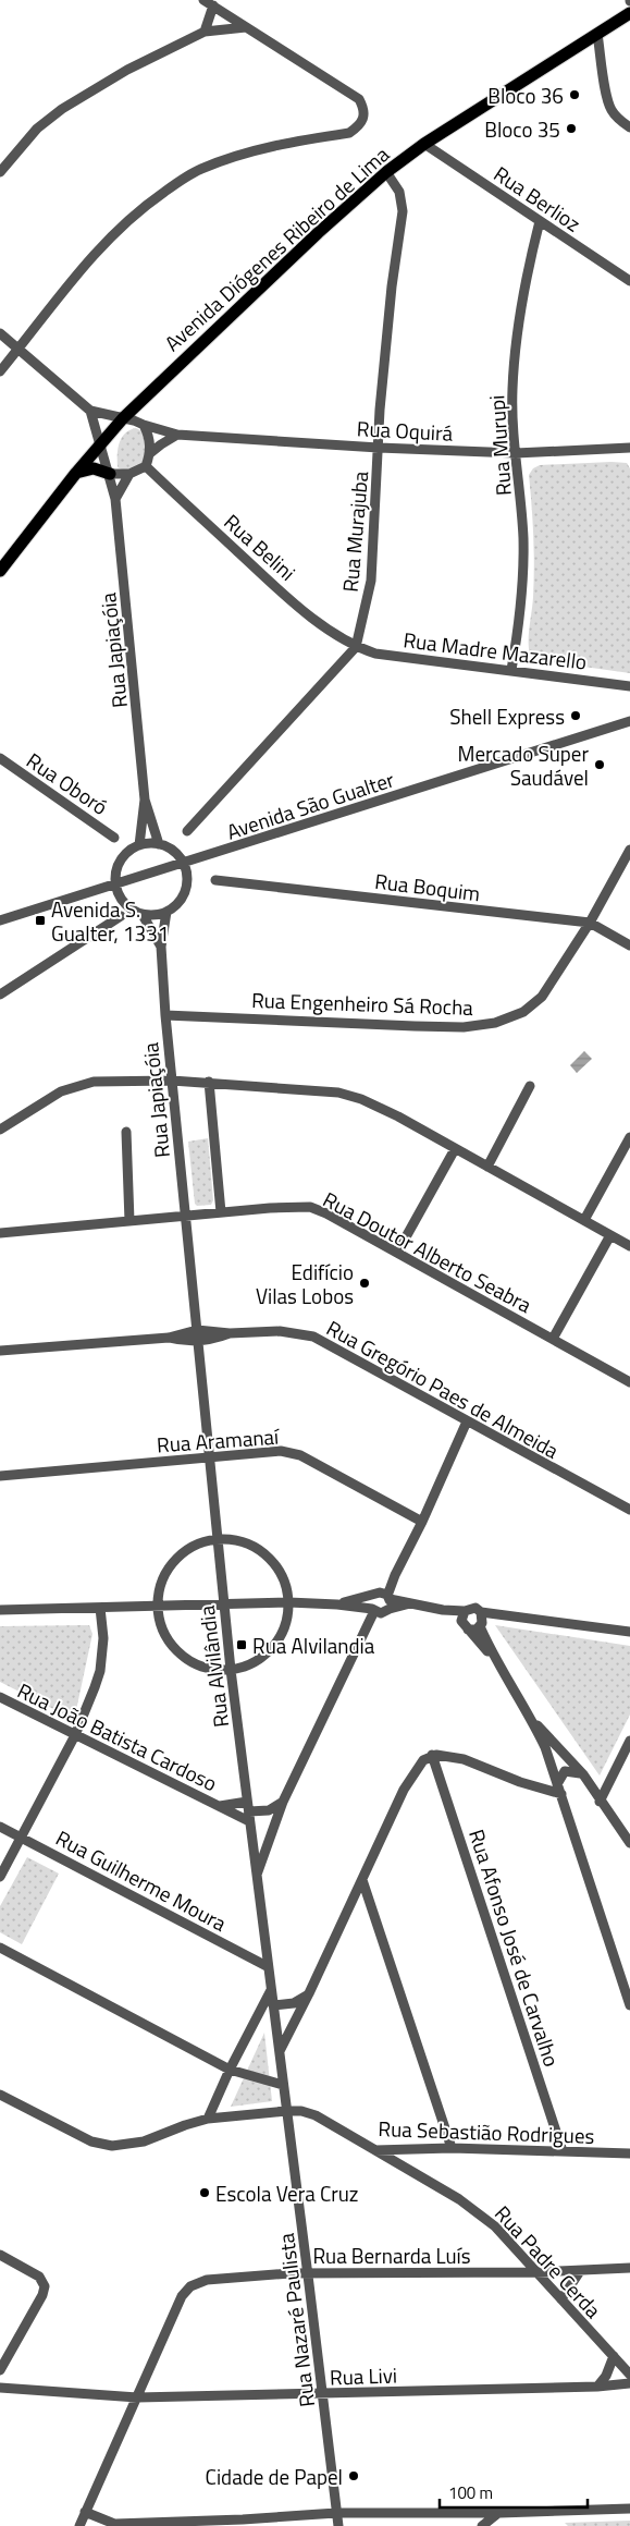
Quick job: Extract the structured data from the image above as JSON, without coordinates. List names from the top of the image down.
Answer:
{
  "streets": {
    "main road": ["Avenida Diógenes Ribeiro de Lima"],
    "street": [
      "Rua Berlioz",
      "Rua Oquirá",
      "Rua Murupi",
      "Rua Murajuba",
      "Rua Belini",
      "Rua Japiaçóia",
      "Rua Madre Mazarello",
      "Rua Oboró",
      "Avenida São Gualter",
      "Rua Boquim",
      "Rua Engenheiro Sá Rocha",
      "Rua Doutor Alberto Seabra",
      "Rua Gregório Paes de Almeida",
      "Rua Aramanaí",
      "Rua Alvilândia",
      "Rua João Batista Cardoso",
      "Rua Guilherme Moura",
      "Rua Afonso José de Carvalho",
      "Rua Sebastião Rodrigues",
      "Rua Bernarda Luís",
      "Rua Padre Cerda",
      "Rua Nazaré Paulista",
      "Rua Livi"
    ]
  },
  "crossings": [
    ["Rua Berlioz", "Avenida Diógenes Ribeiro de Lima"],
    ["Rua Berlioz", "Rua Murupi"],
    ["Avenida Diógenes Ribeiro de Lima", "Rua Oquirá"],
    ["Avenida Diógenes Ribeiro de Lima", "Rua Murajuba"],
    ["Avenida Diógenes Ribeiro de Lima", "Rua Belini"],
    ["Avenida Diógenes Ribeiro de Lima", "Rua Japiaçóia"],
    ["Rua Oquirá", "Rua Murupi"],
    ["Rua Oquirá", "Rua Murajuba"],
    ["Rua Oquirá", "Rua Belini"],
    ["Rua Oquirá", "Rua Japiaçóia"],
    ["Rua Murupi", "Rua Madre Mazarello"],
    ["Rua Murajuba", "Rua Belini"],
    ["Rua Murajuba", "Rua Madre Mazarello"],
    ["Rua Belini", "Rua Japiaçóia"],
    ["Rua Belini", "Rua Madre Mazarello"],
    ["Rua Japiaçóia", "Rua Engenheiro Sá Rocha"],
    ["Rua Japiaçóia", "Rua Doutor Alberto Seabra"],
    ["Rua Japiaçóia", "Rua Alvilândia"],
    ["Rua Boquim", "Rua Engenheiro Sá Rocha"],
    ["Rua Doutor Alberto Seabra", "Rua Alvilândia"],
    ["Rua Gregório Paes de Almeida", "Rua Alvilândia"],
    ["Rua Aramanaí", "Rua Alvilândia"],
    ["Rua Alvilândia", "Rua João Batista Cardoso"],
    ["Rua Alvilândia", "Rua Guilherme Moura"],
    ["Rua Alvilândia", "Rua Sebastião Rodrigues"],
    ["Rua Alvilândia", "Rua Nazaré Paulista"],
    ["Rua Afonso José de Carvalho", "Rua Sebastião Rodrigues"],
    ["Rua Sebastião Rodrigues", "Rua Padre Cerda"],
    ["Rua Sebastião Rodrigues", "Rua Nazaré Paulista"],
    ["Rua Bernarda Luís", "Rua Padre Cerda"],
    ["Rua Bernarda Luís", "Rua Nazaré Paulista"],
    ["Rua Bernarda Luís", "Rua Livi"],
    ["Rua Nazaré Paulista", "Rua Livi"]
  ],
  "places": {
    "other": [
      "Bloco 36",
      "Bloco 35",
      "Shell Express",
      "Mercado Super Saudável",
      "Edifício Vilas Lobos",
      "Escola Vera Cruz",
      "Cidade de Papel"
    ],
    "transit": ["Avenida S. Gualter, 1331", "Rua Alvilandia"]
  },
  "scale_bar": "100 m"
}
